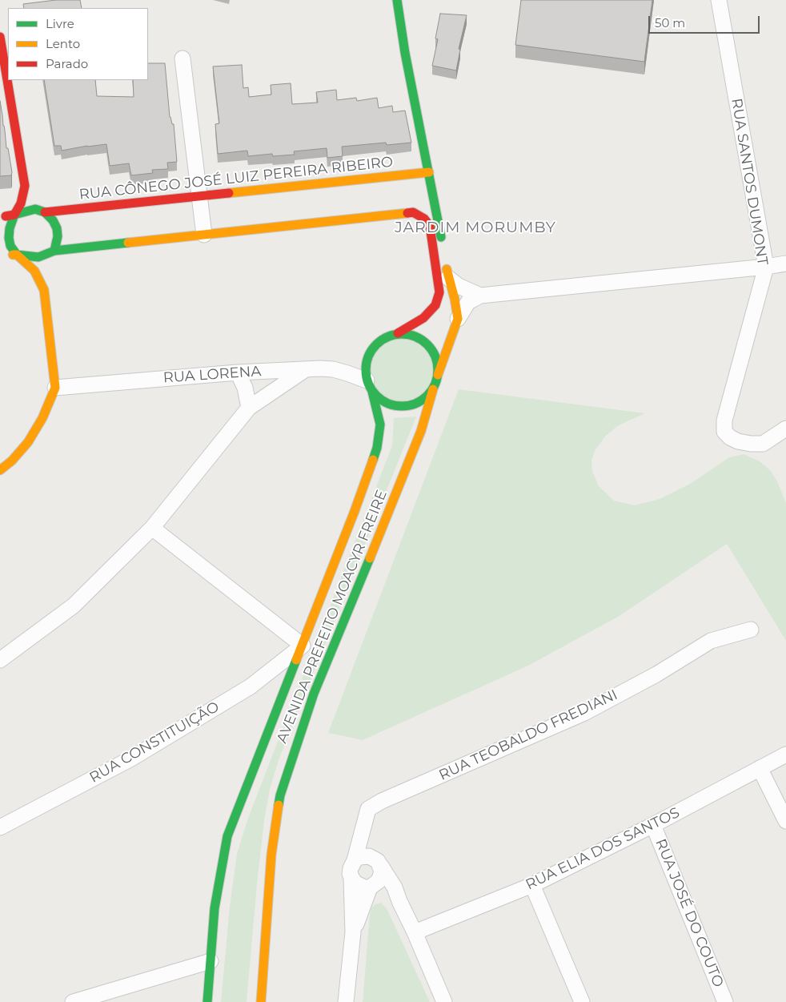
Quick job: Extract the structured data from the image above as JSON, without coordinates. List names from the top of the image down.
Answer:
{
  "streets": {
    "main road": ["RUA CÔNEGO JOSÉ LUIZ PEREIRA RIBEIRO", "AVENIDA PREFEITO MOACYR FREIRE"],
    "street": [
      "RUA SANTOS DUMONT",
      "RUA LORENA",
      "RUA TEOBALDO FREDIANI",
      "RUA CONSTITUIÇÃO",
      "RUA ELIA DOS SANTOS",
      "RUA JOSÉ DO COUTO"
    ]
  },
  "crossings": [
    ["RUA LORENA", "AVENIDA PREFEITO MOACYR FREIRE"],
    ["AVENIDA PREFEITO MOACYR FREIRE", "RUA CONSTITUIÇÃO"],
    ["RUA ELIA DOS SANTOS", "RUA JOSÉ DO COUTO"]
  ],
  "districts": ["JARDIM MORUMBY"],
  "legend": ["Livre", "Lento", "Parado"],
  "scale_bar": "50 m"
}
